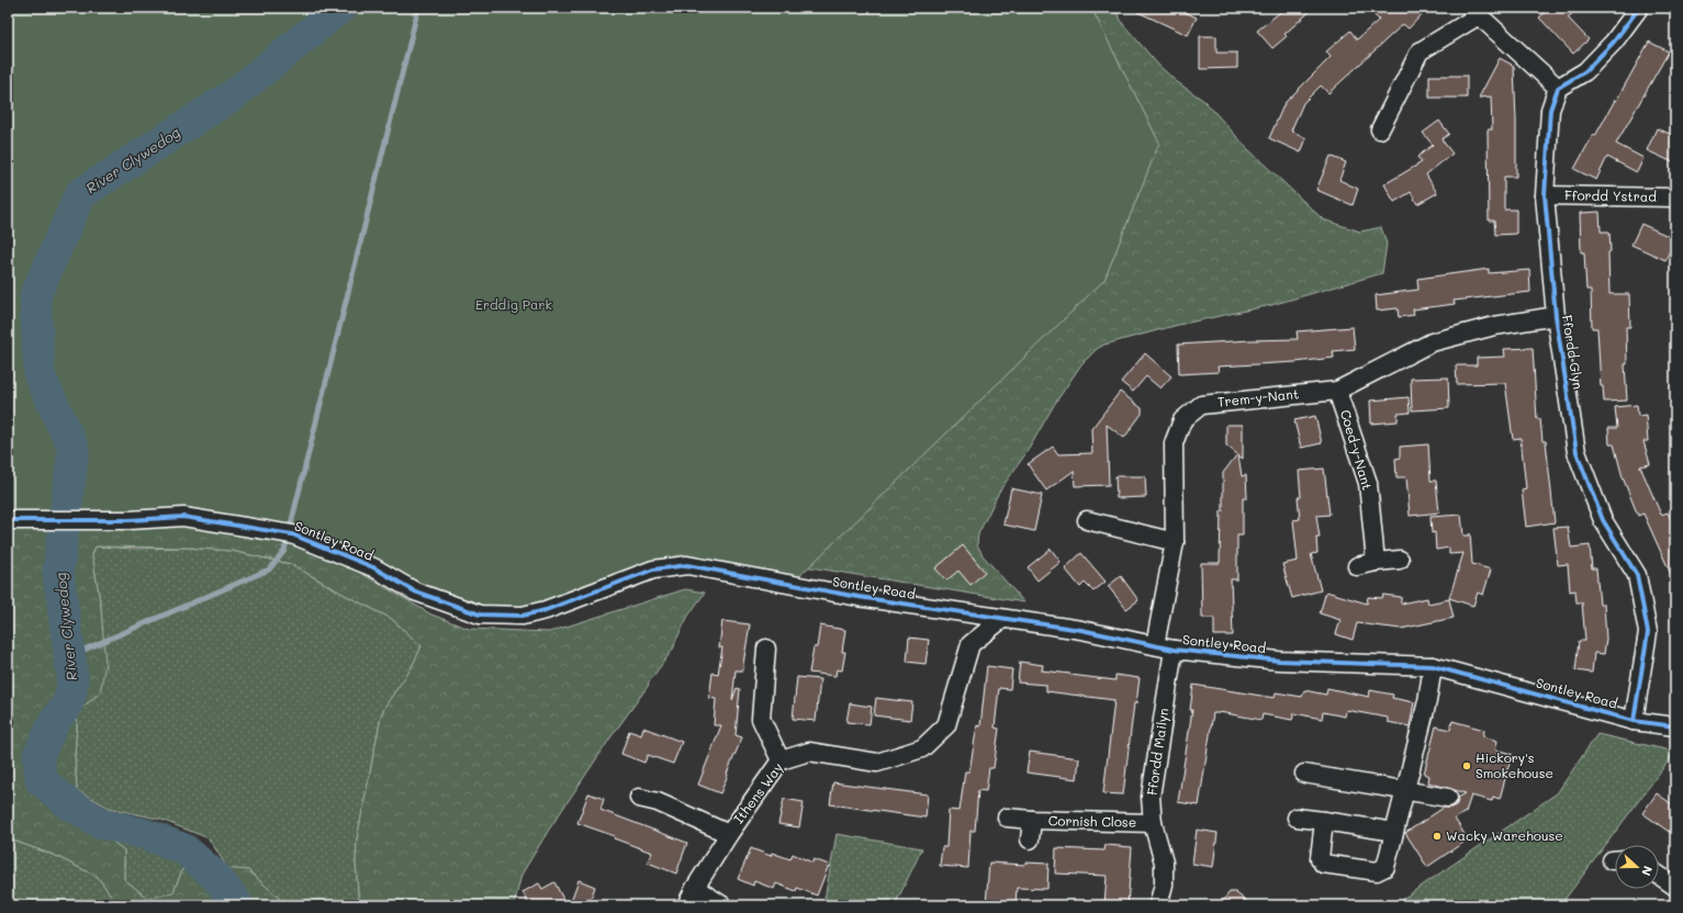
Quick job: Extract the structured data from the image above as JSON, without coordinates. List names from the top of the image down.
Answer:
{
  "streets": {
    "street": [
      "Ffordd Ystrad",
      "Ffordd Glyn",
      "Trem-y-Nant",
      "Coed-y-Nant",
      "Sontley Road",
      "Ffordd Mailyn",
      "Ithens Way",
      "Cornish Close"
    ]
  },
  "crossings": [
    ["Ffordd Ystrad", "Ffordd Glyn"],
    ["Ffordd Glyn", "Trem-y-Nant"],
    ["Ffordd Glyn", "Sontley Road"],
    ["Trem-y-Nant", "Coed-y-Nant"],
    ["Trem-y-Nant", "Sontley Road"],
    ["Sontley Road", "Ffordd Mailyn"],
    ["Sontley Road", "Ithens Way"],
    ["Ffordd Mailyn", "Cornish Close"]
  ],
  "water": ["River Clywedog"],
  "parks": ["Erddig Park"],
  "places": ["Hickory's Smokehouse", "Wacky Warehouse"],
  "north": "right"
}
